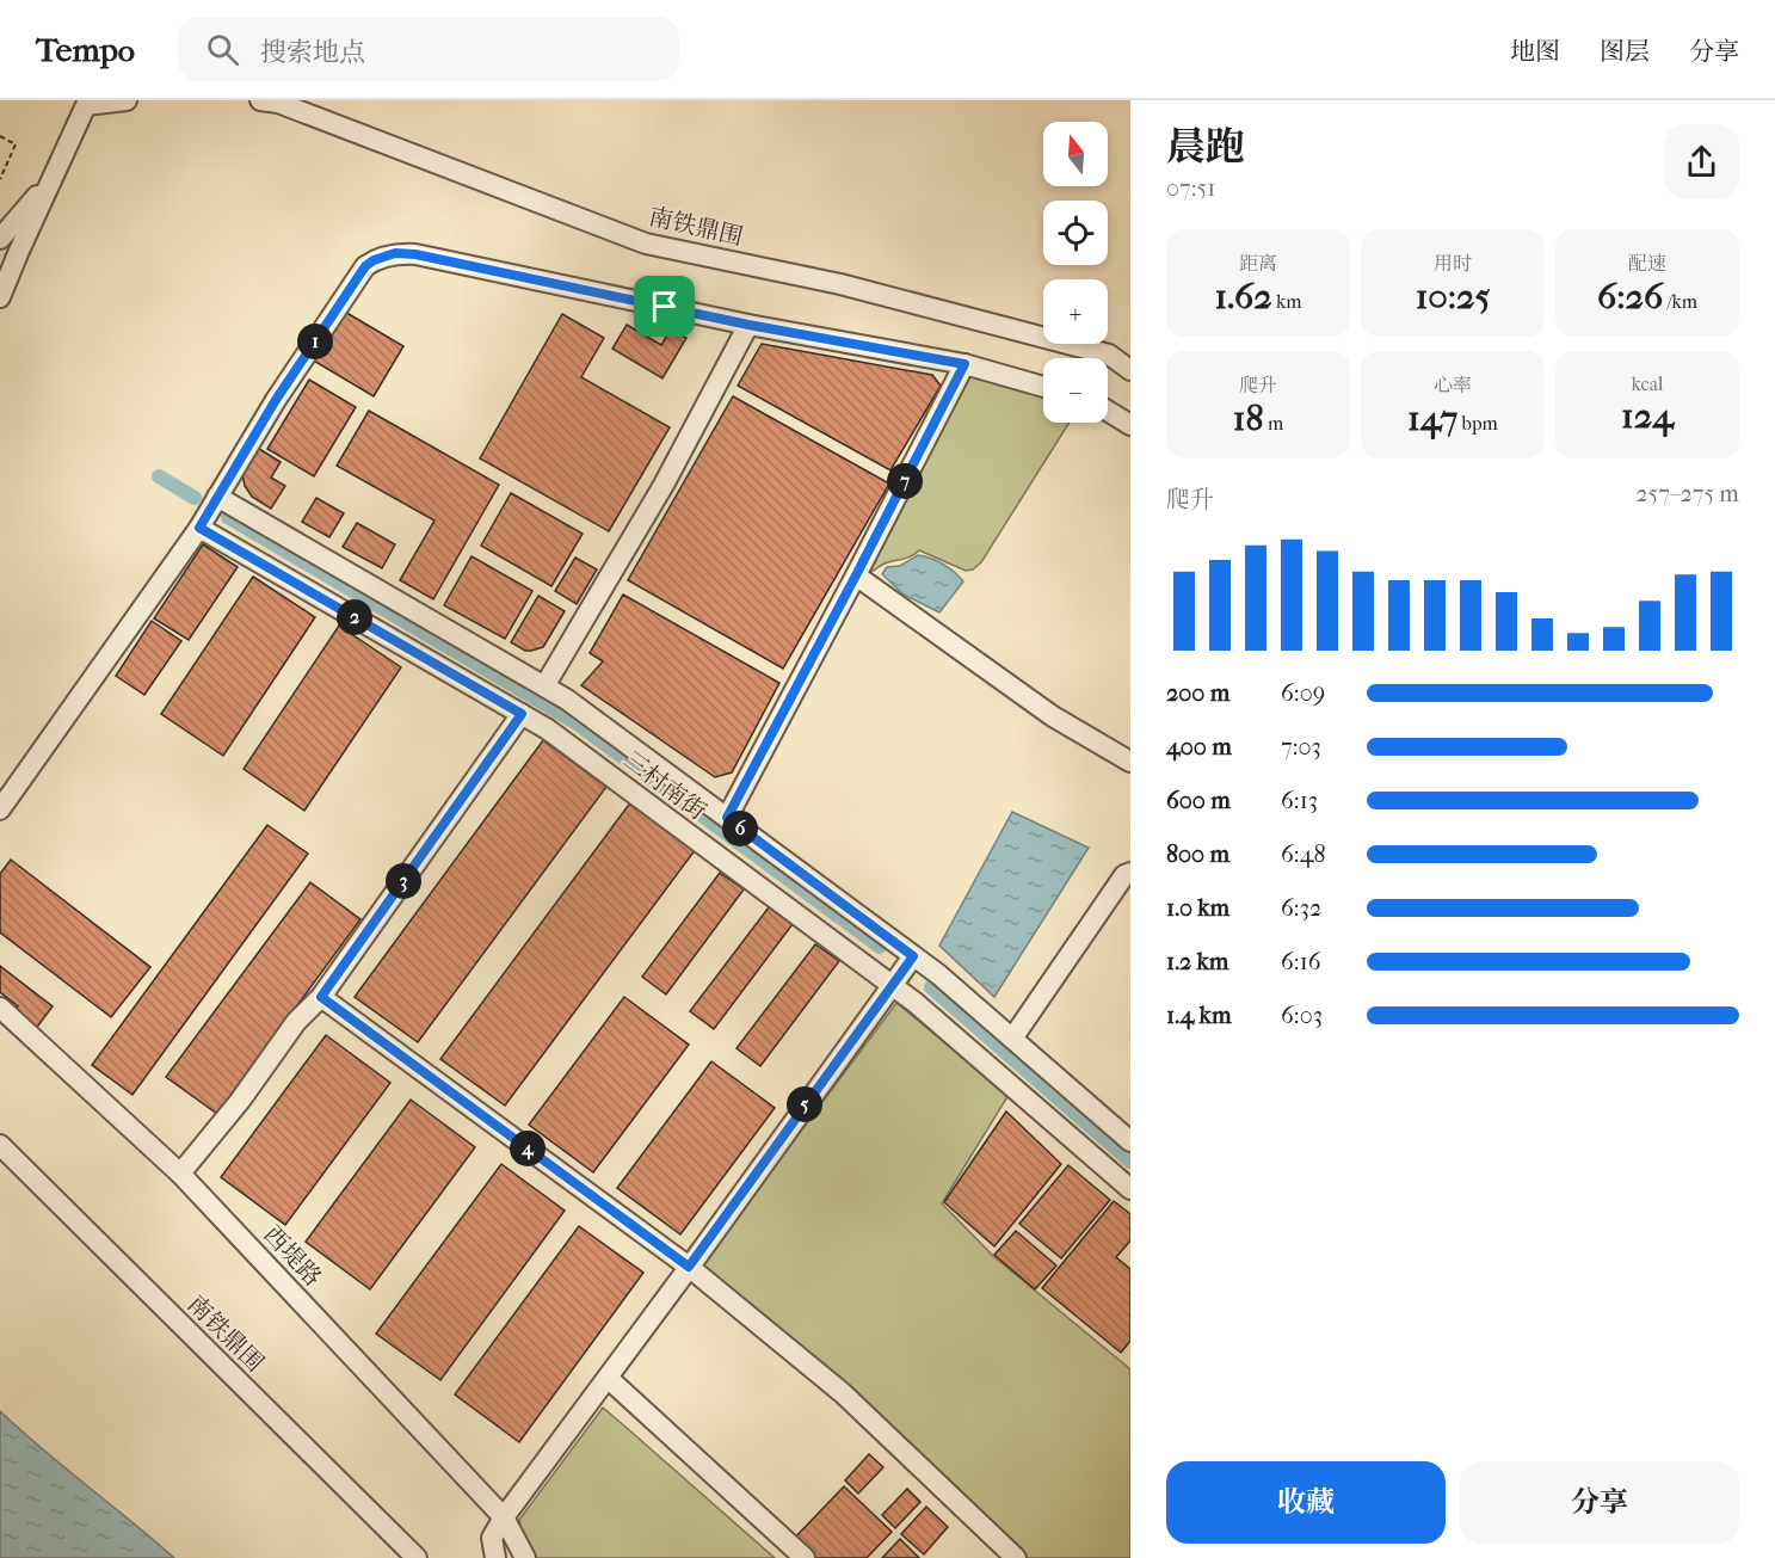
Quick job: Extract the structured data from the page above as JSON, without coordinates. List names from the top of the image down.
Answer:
{
  "streets": {
    "street": ["南铁鼎围", "三村南街", "西堤路"]
  },
  "north": "top",
  "page": {
    "header": "Tempo",
    "search": "搜索地点",
    "nav": ["地图", "图层", "分享"],
    "heading": ["晨跑", "07:51"],
    "map_buttons": ["+", "−"],
    "stats": [
      ["距离", "1.62 km"],
      ["用时", "10:25"],
      ["配速", "6:26 /km"],
      ["爬升", "18 m"],
      ["心率", "147 bpm"],
      ["kcal", "124"]
    ],
    "pins": [
      "1",
      "7",
      "2",
      "6",
      "3",
      "5",
      "4"
    ],
    "chart": ["爬升", "257–275 m"],
    "list": [
      {
        "name": "200 m",
        "note": "6:09"
      },
      {
        "name": "400 m",
        "note": "7:03"
      },
      {
        "name": "600 m",
        "note": "6:13"
      },
      {
        "name": "800 m",
        "note": "6:48"
      },
      {
        "name": "1.0 km",
        "note": "6:32"
      },
      {
        "name": "1.2 km",
        "note": "6:16"
      },
      {
        "name": "1.4 km",
        "note": "6:03"
      }
    ],
    "buttons": ["收藏", "分享"]
  }
}
